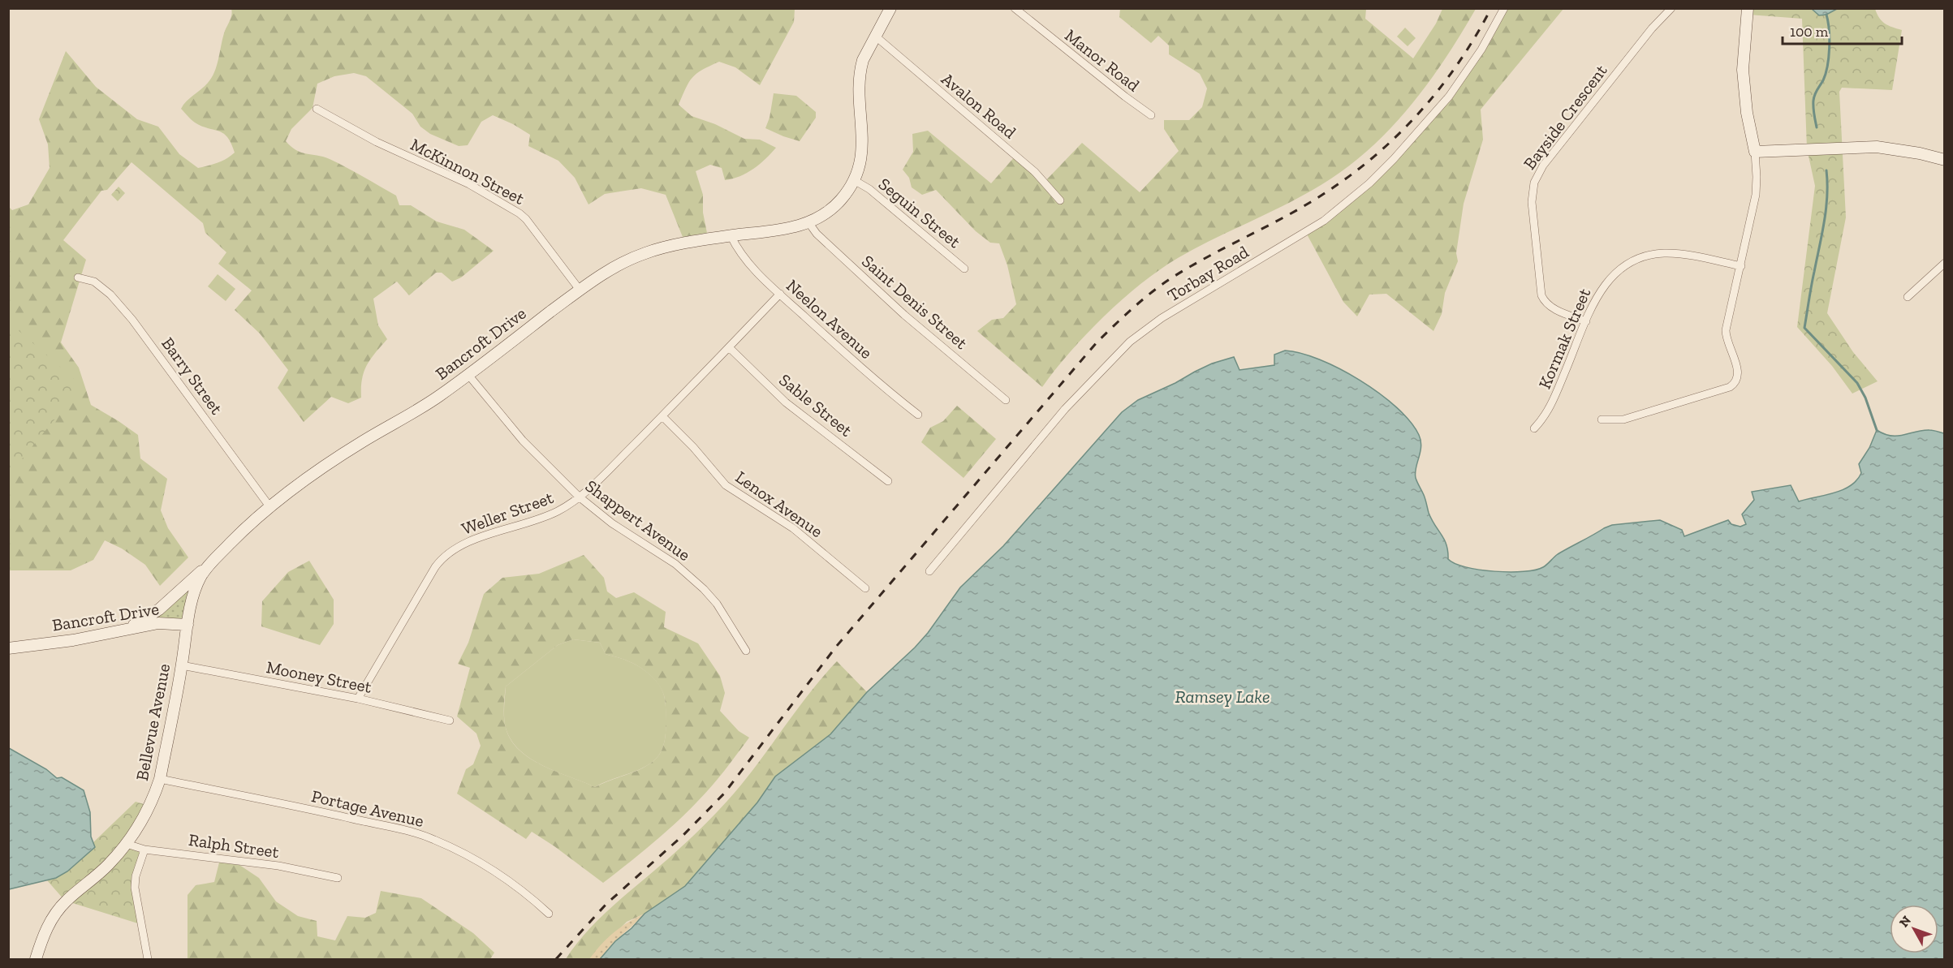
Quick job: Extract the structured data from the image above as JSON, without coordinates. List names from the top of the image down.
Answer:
{
  "streets": {
    "main road": ["Bancroft Drive", "Bellevue Avenue"],
    "street": [
      "Manor Road",
      "Avalon Road",
      "Bayside Crescent",
      "McKinnon Street",
      "Seguin Street",
      "Torbay Road",
      "Saint Denis Street",
      "Neelon Avenue",
      "Kormak Street",
      "Barry Street",
      "Sable Street",
      "Lenox Avenue",
      "Weller Street",
      "Shappert Avenue",
      "Mooney Street",
      "Portage Avenue",
      "Ralph Street"
    ]
  },
  "crossings": [
    ["Avalon Road", "Bancroft Drive"],
    ["Bayside Crescent", "Kormak Street"],
    ["McKinnon Street", "Bancroft Drive"],
    ["Seguin Street", "Bancroft Drive"],
    ["Saint Denis Street", "Bancroft Drive"],
    ["Neelon Avenue", "Bancroft Drive"],
    ["Neelon Avenue", "Weller Street"],
    ["Bancroft Drive", "Barry Street"],
    ["Bancroft Drive", "Shappert Avenue"],
    ["Bancroft Drive", "Bellevue Avenue"],
    ["Sable Street", "Weller Street"],
    ["Lenox Avenue", "Weller Street"],
    ["Weller Street", "Shappert Avenue"],
    ["Weller Street", "Mooney Street"],
    ["Mooney Street", "Bellevue Avenue"],
    ["Bellevue Avenue", "Portage Avenue"],
    ["Bellevue Avenue", "Ralph Street"]
  ],
  "water": ["Ramsey Lake"],
  "scale_bar": "100 m",
  "north": "top left"
}
